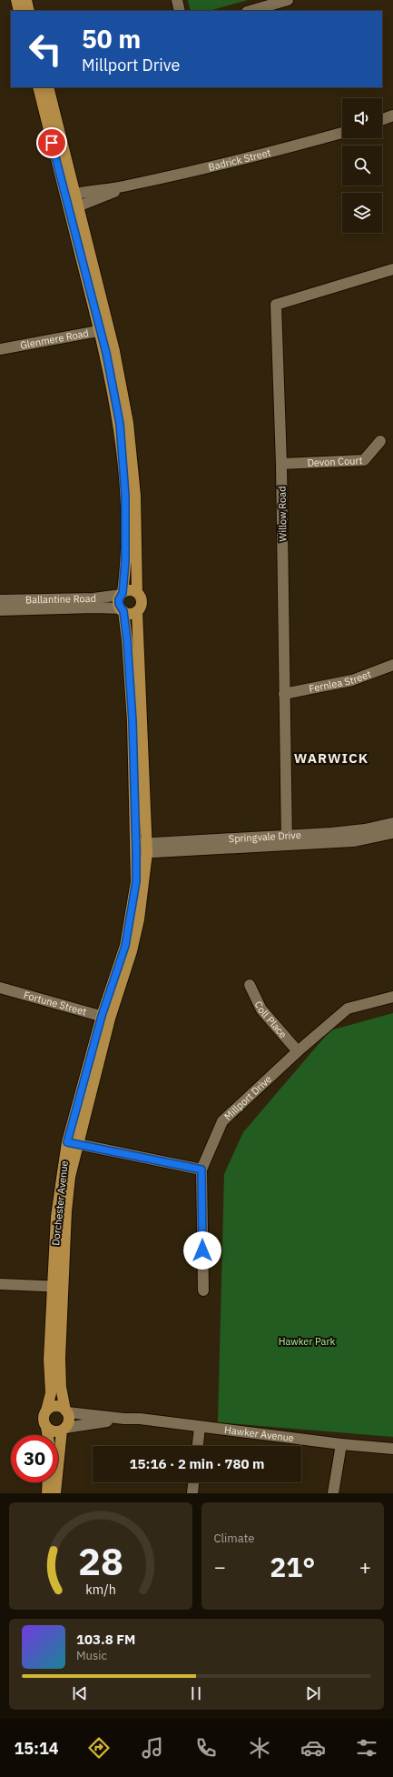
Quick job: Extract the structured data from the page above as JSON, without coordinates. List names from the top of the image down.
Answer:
{
  "streets": {
    "main road": ["Dorchester Avenue"],
    "street": [
      "Badrick Street",
      "Glenmere Road",
      "Devon Court",
      "Willow Road",
      "Ballantine Road",
      "Fernlea Street",
      "Springvale Drive",
      "Fortune Street",
      "Coll Place",
      "Millport Drive",
      "Hawker Avenue"
    ]
  },
  "crossings": [
    ["Badrick Street", "Dorchester Avenue"],
    ["Glenmere Road", "Dorchester Avenue"],
    ["Devon Court", "Willow Road"],
    ["Willow Road", "Fernlea Street"],
    ["Willow Road", "Springvale Drive"],
    ["Ballantine Road", "Dorchester Avenue"],
    ["Springvale Drive", "Dorchester Avenue"],
    ["Fortune Street", "Dorchester Avenue"],
    ["Coll Place", "Millport Drive"],
    ["Dorchester Avenue", "Hawker Avenue"]
  ],
  "districts": ["WARWICK"],
  "parks": ["Hawker Park"],
  "page": {
    "turn": ["50 m", "Millport Drive"],
    "limit": "30",
    "trip": "15:16 · 2 min · 780 m",
    "tile": "Climate",
    "heat": ["−", "21°", "+"],
    "song": ["103.8 FM", "Music"],
    "tabs": "15:14",
    "gauge": ["28", "km/h"]
  }
}
